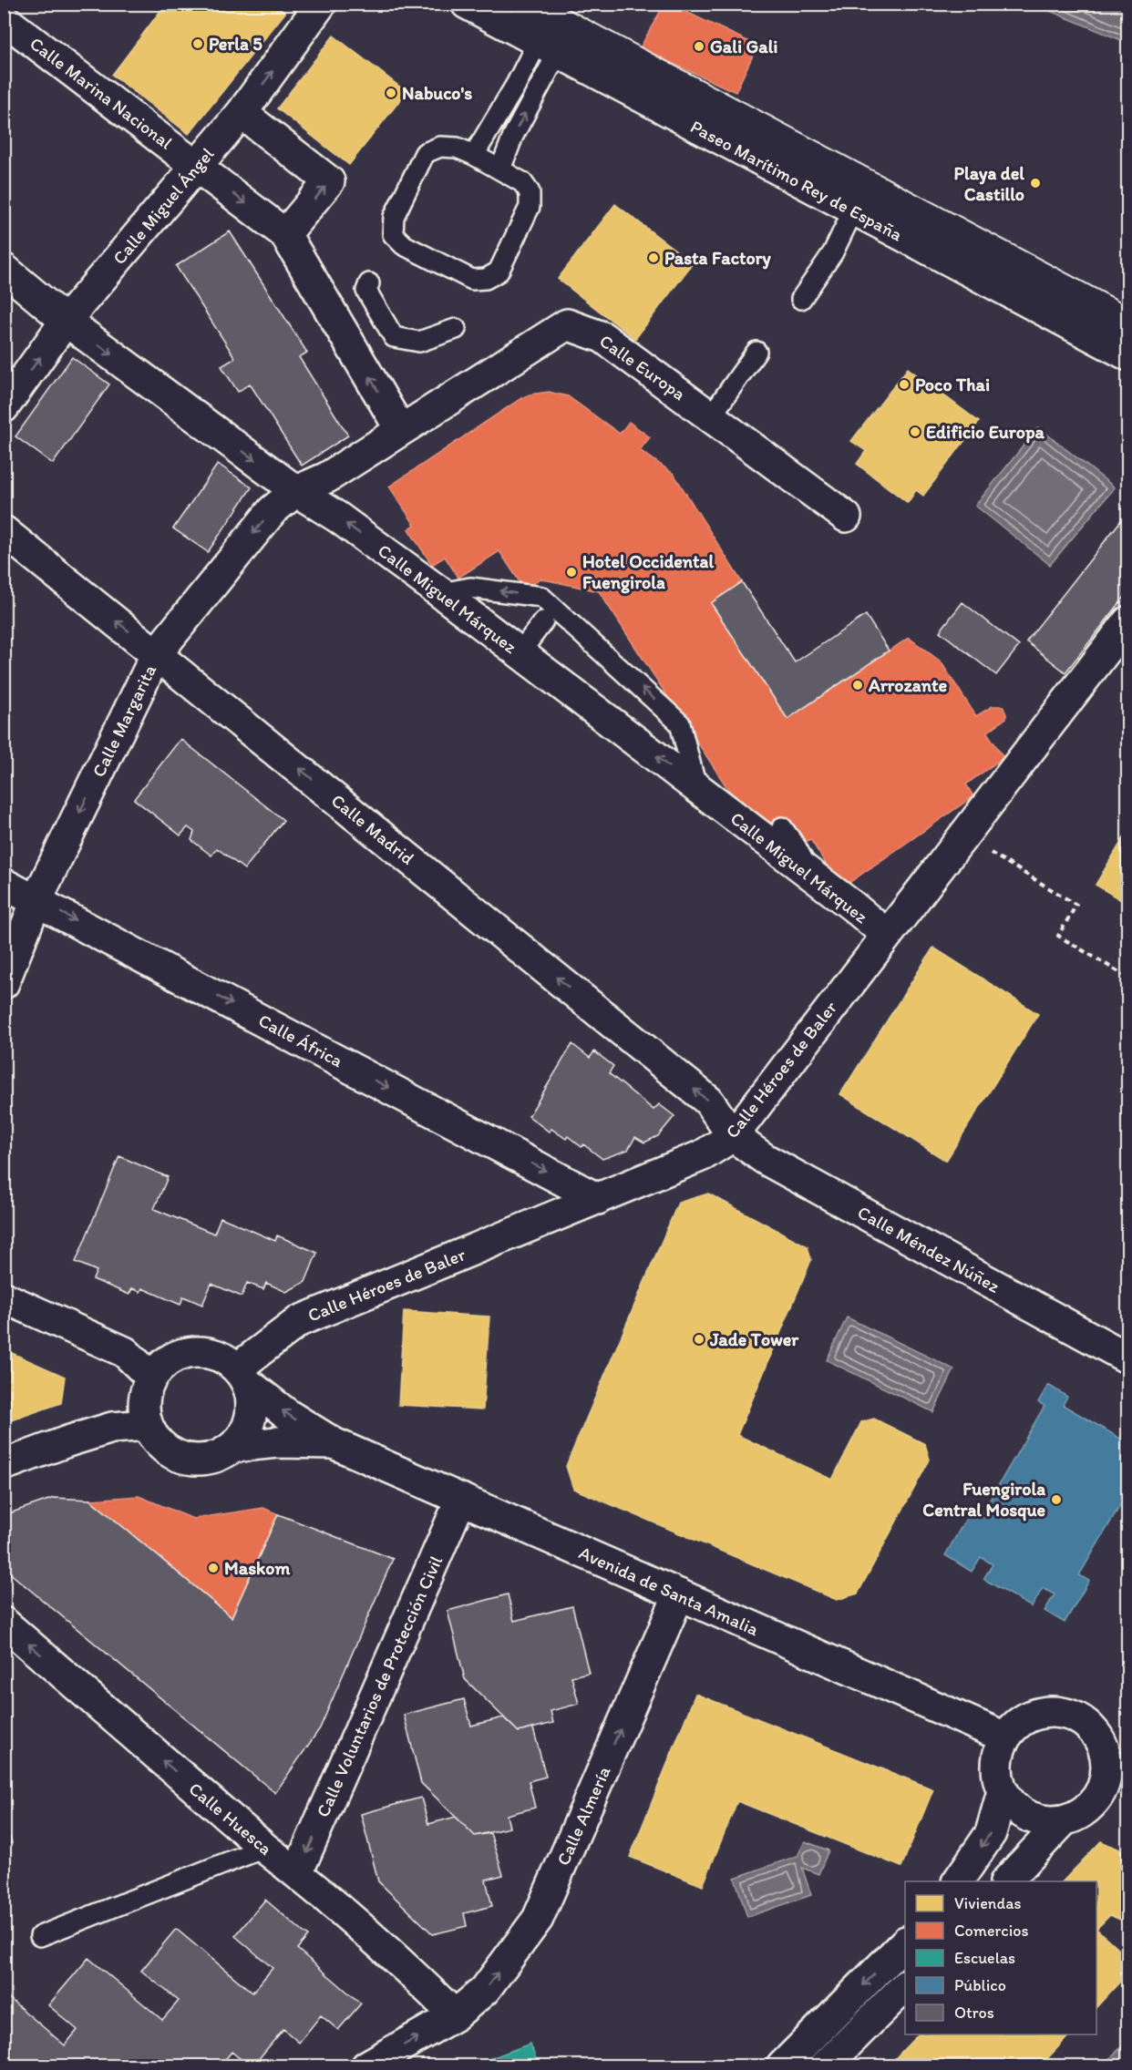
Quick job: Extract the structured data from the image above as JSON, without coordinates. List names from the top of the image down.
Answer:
{
  "streets": {
    "street": [
      "Calle Marina Nacional",
      "Paseo Marítimo Rey de España",
      "Calle Miguel Ángel",
      "Calle Europa",
      "Calle Miguel Márquez",
      "Calle Margarita",
      "Calle Madrid",
      "Calle África",
      "Calle Héroes de Baler",
      "Calle Méndez Núñez",
      "Avenida de Santa Amalia",
      "Calle Voluntarios de Protección Civil",
      "Calle Almería",
      "Calle Huesca"
    ]
  },
  "crossings": [
    ["Calle Marina Nacional", "Calle Miguel Ángel"],
    ["Calle Miguel Ángel", "Calle Miguel Márquez"],
    ["Calle Europa", "Calle Miguel Márquez"],
    ["Calle Europa", "Calle Margarita"],
    ["Calle Miguel Márquez", "Calle Margarita"],
    ["Calle Miguel Márquez", "Calle Héroes de Baler"],
    ["Calle Margarita", "Calle Madrid"],
    ["Calle Margarita", "Calle África"],
    ["Calle Madrid", "Calle Héroes de Baler"],
    ["Calle Madrid", "Calle Méndez Núñez"],
    ["Calle África", "Calle Héroes de Baler"],
    ["Calle Héroes de Baler", "Calle Méndez Núñez"],
    ["Calle Héroes de Baler", "Avenida de Santa Amalia"],
    ["Avenida de Santa Amalia", "Calle Voluntarios de Protección Civil"],
    ["Avenida de Santa Amalia", "Calle Almería"],
    ["Calle Voluntarios de Protección Civil", "Calle Huesca"],
    ["Calle Almería", "Calle Huesca"]
  ],
  "one_way": [
    "Calle Miguel Ángel",
    "Calle Margarita",
    "Calle Madrid",
    "Calle África",
    "Calle Voluntarios de Protección Civil",
    "Calle Almería",
    "Calle Huesca"
  ],
  "places": [
    "Perla 5",
    "Gali Gali",
    "Nabuco's",
    "Playa del Castillo",
    "Pasta Factory",
    "Poco Thai",
    "Edificio Europa",
    "Hotel Occidental Fuengirola",
    "Arrozante",
    "Jade Tower",
    "Fuengirola Central Mosque",
    "Maskom"
  ],
  "legend": [
    "Viviendas",
    "Comercios",
    "Escuelas",
    "Público",
    "Otros"
  ]
}
